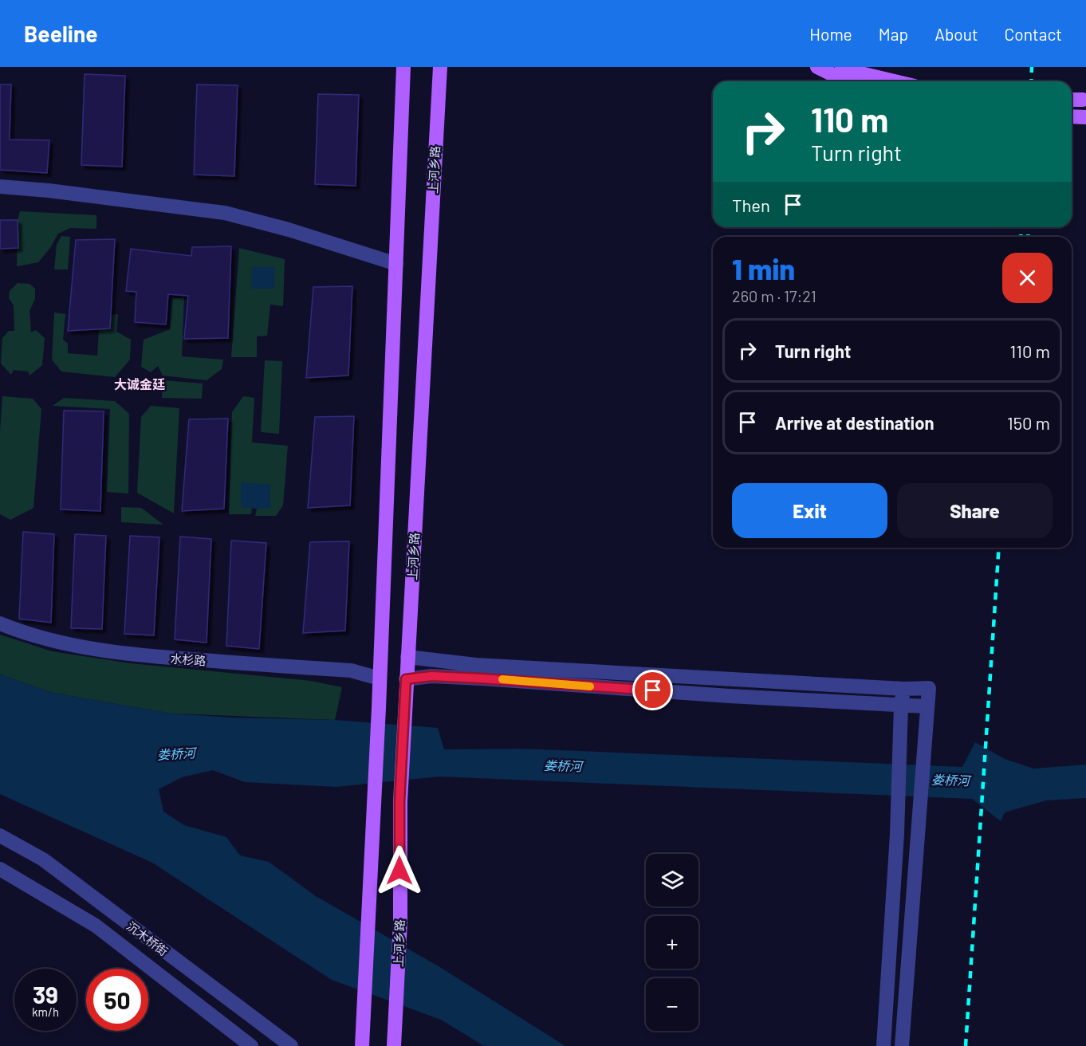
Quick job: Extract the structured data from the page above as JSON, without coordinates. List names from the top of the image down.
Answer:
{
  "streets": {
    "main road": ["上河乡路"],
    "street": ["水杉路", "沉木桥街"]
  },
  "districts": ["大诚金廷"],
  "water": ["娄桥河"],
  "page": {
    "header": "Beeline",
    "nav": [
      "Home",
      "Map",
      "About",
      "Contact"
    ],
    "turn": ["110 m", "Turn right"],
    "then": "Then",
    "heading": ["1 min", "260 m · 17:21"],
    "list": [
      {
        "name": "Turn right",
        "value": "110 m"
      },
      {
        "name": "Arrive at destination",
        "value": "150 m"
      }
    ],
    "buttons": ["Exit", "Share"],
    "map_buttons": ["+", "−"],
    "speed": "39 km/h",
    "limit": "50"
  }
}
